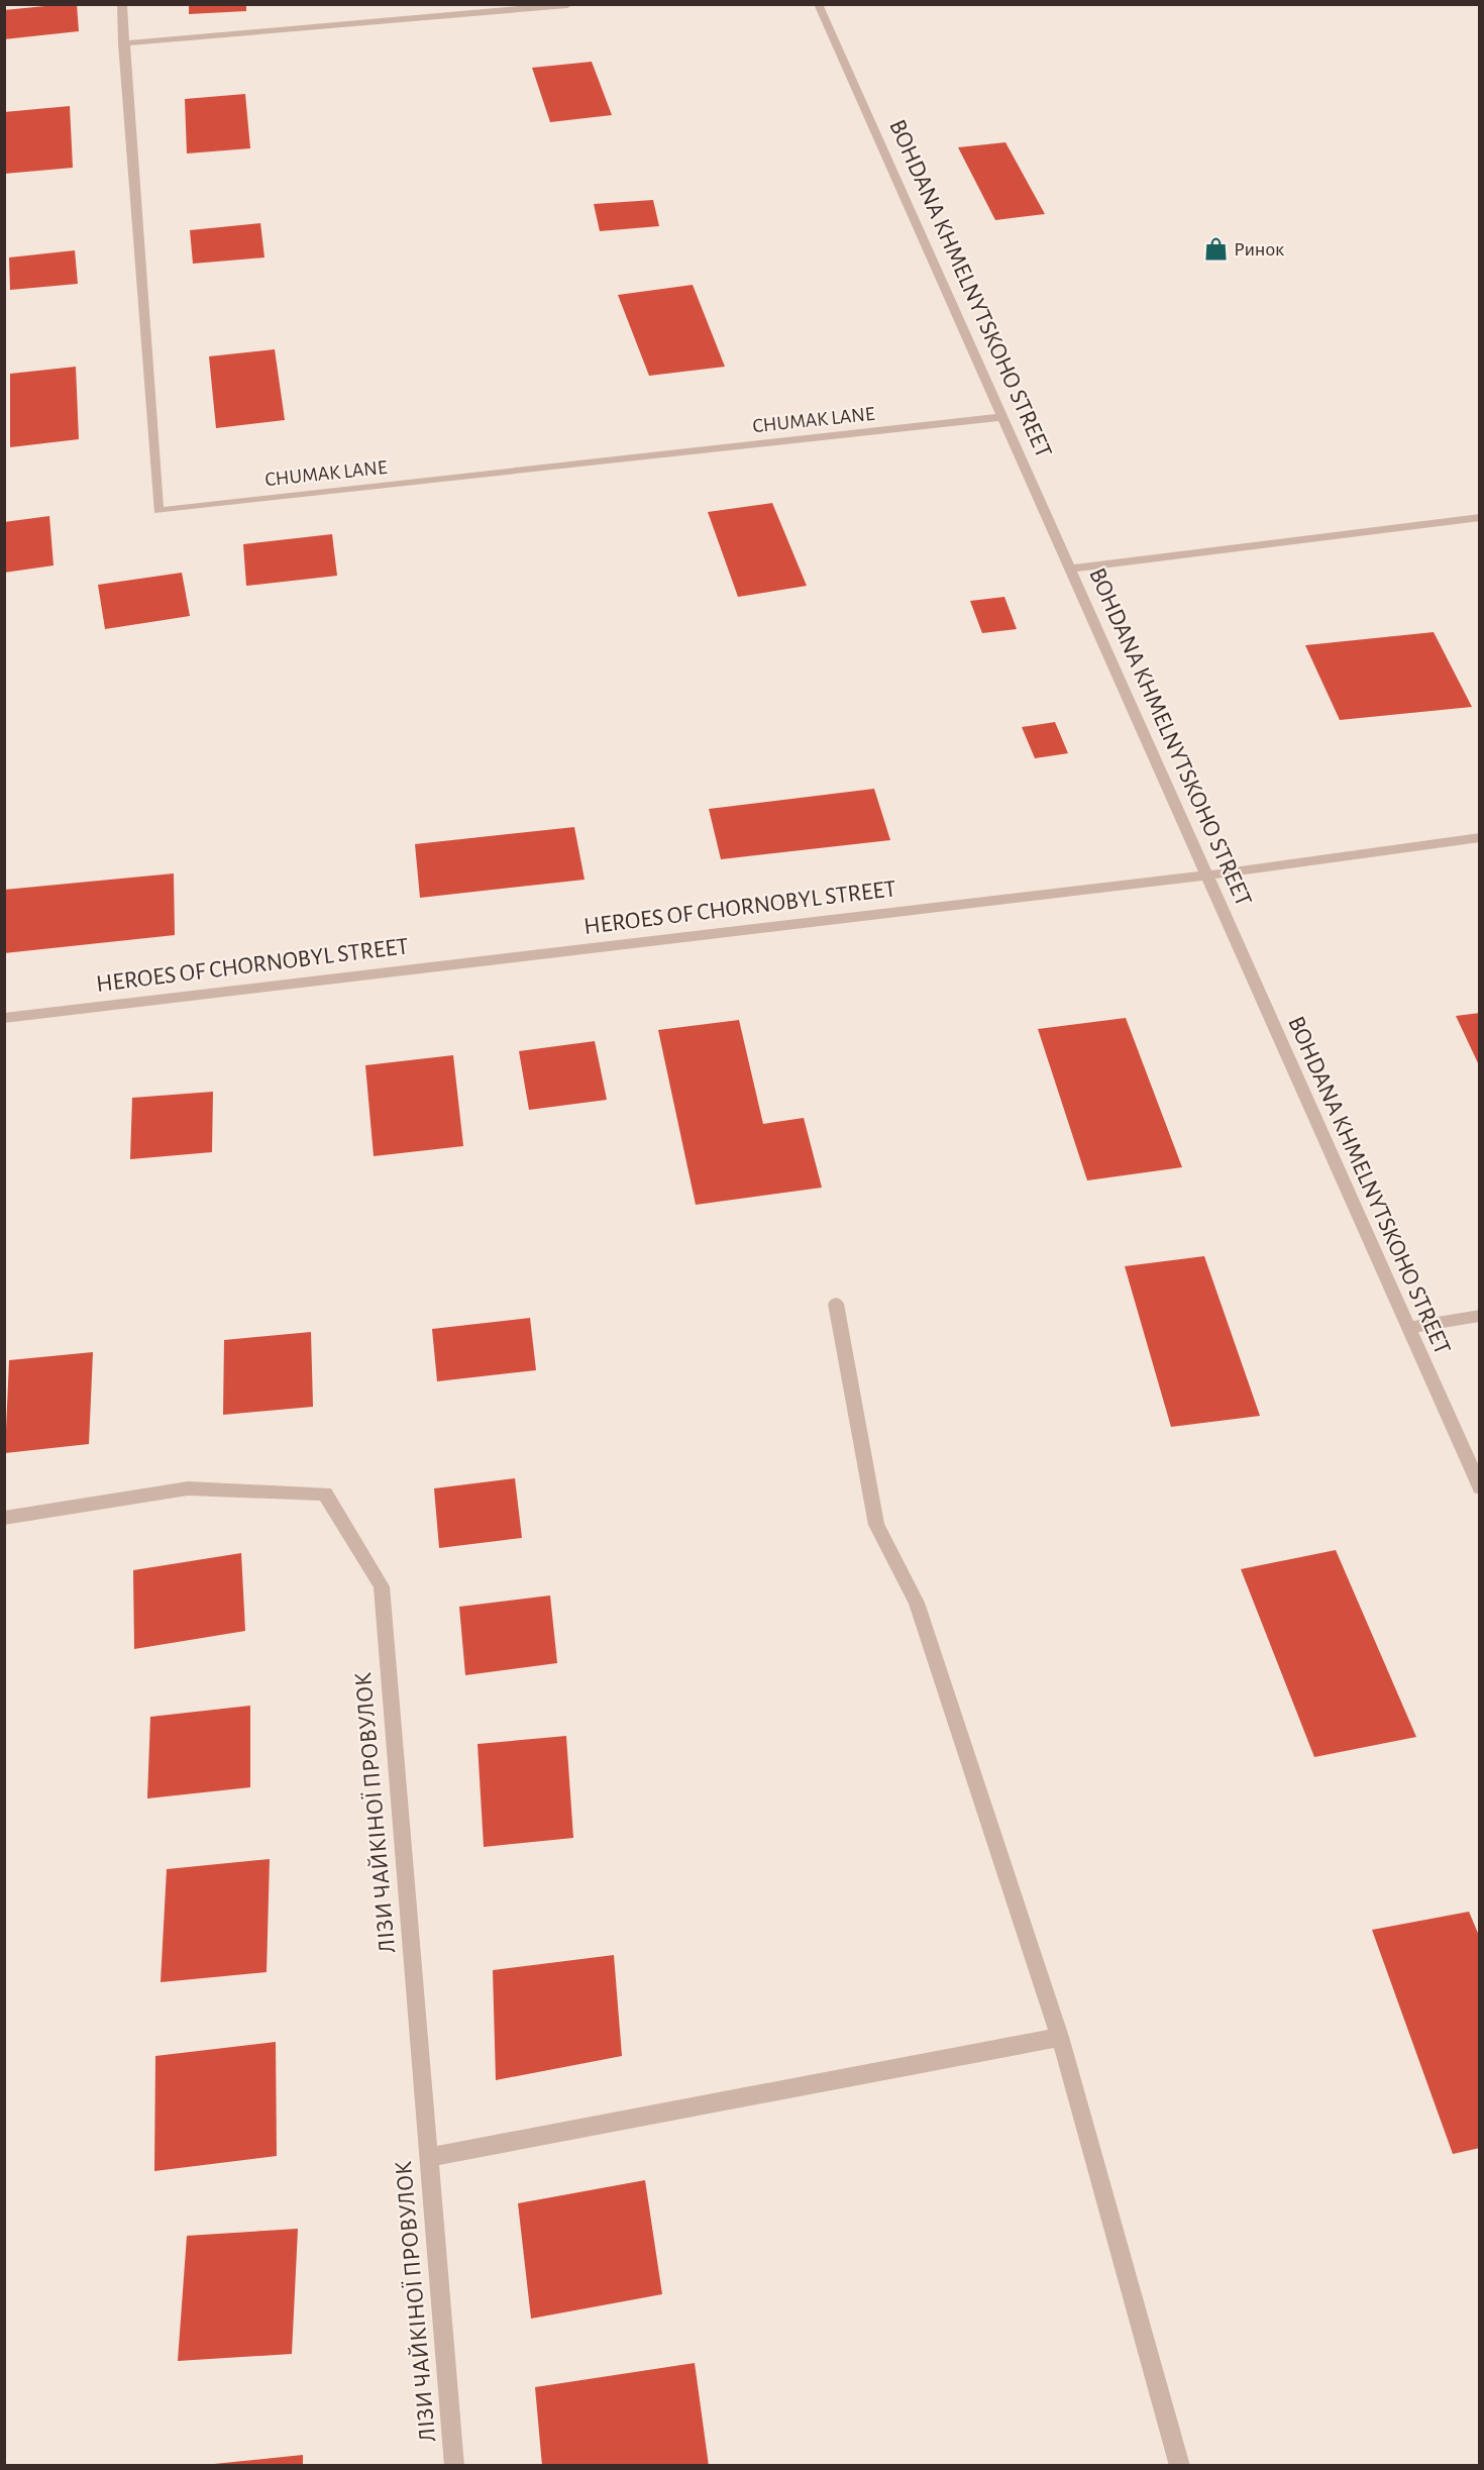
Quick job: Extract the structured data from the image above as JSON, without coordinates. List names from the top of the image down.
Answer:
{
  "streets": {
    "street": [
      "BOHDANA KHMELNYTSKOHO STREET",
      "CHUMAK LANE",
      "HEROES OF CHORNOBYL STREET",
      "ЛІЗИ ЧАЙКІНОЇ ПРОВУЛОК"
    ]
  },
  "crossings": [
    ["BOHDANA KHMELNYTSKOHO STREET", "CHUMAK LANE"],
    ["BOHDANA KHMELNYTSKOHO STREET", "HEROES OF CHORNOBYL STREET"]
  ],
  "places": {
    "shop": ["Ринок"]
  }
}
